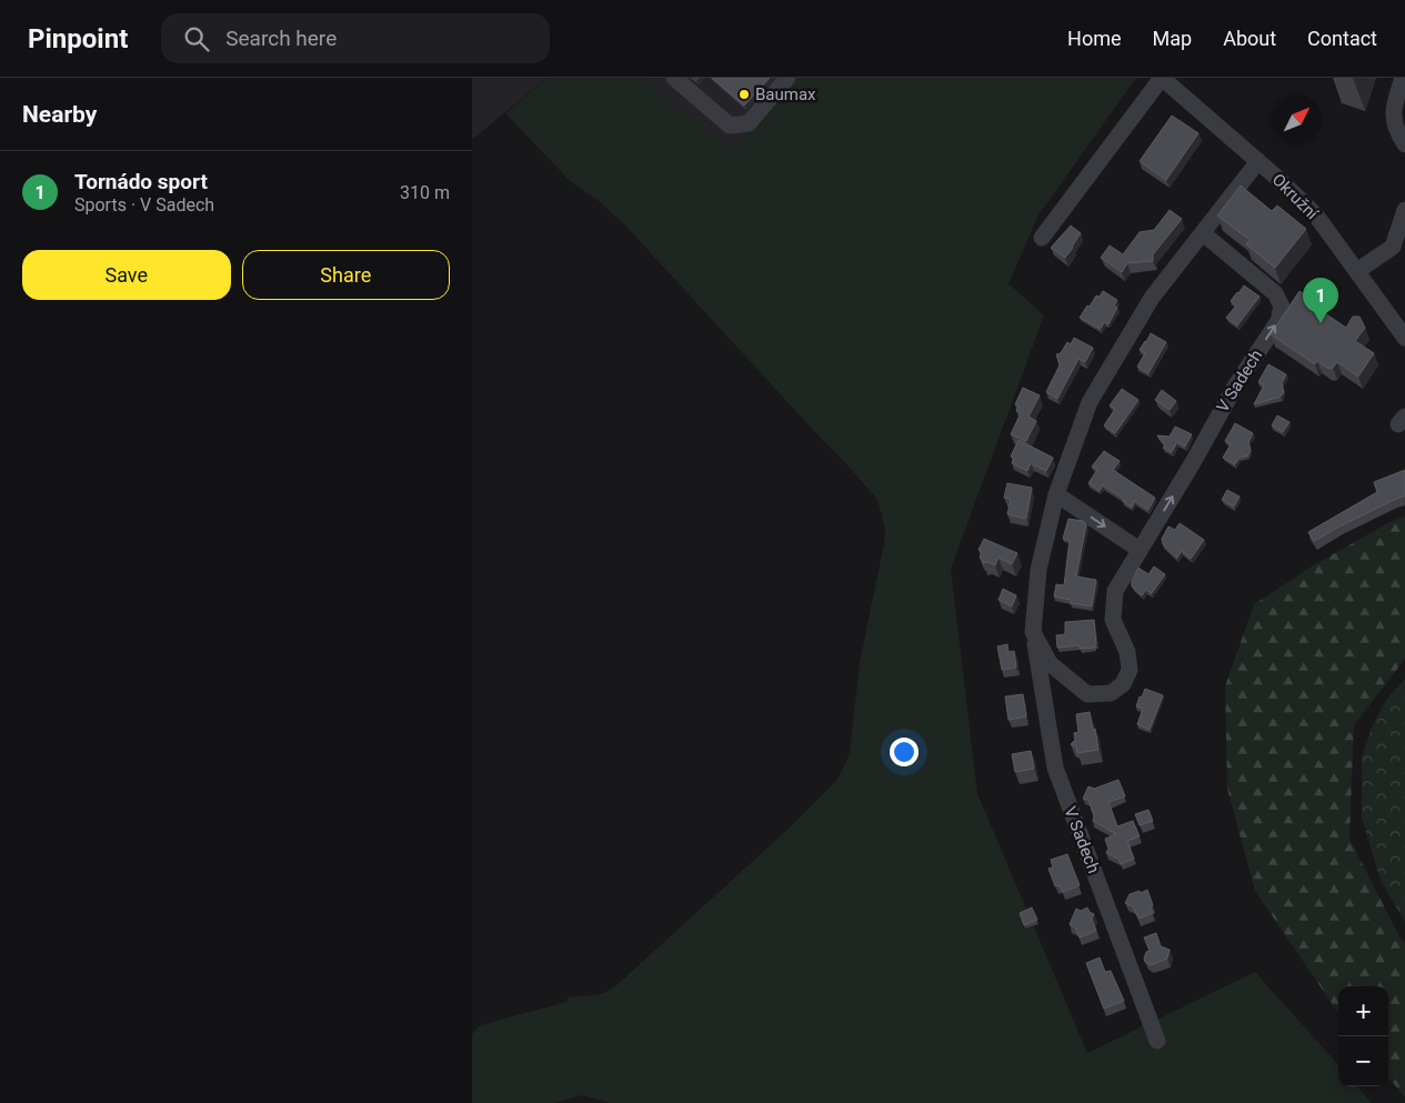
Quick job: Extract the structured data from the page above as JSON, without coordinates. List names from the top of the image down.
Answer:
{
  "streets": {
    "street": ["Okružní", "V Sadech"]
  },
  "crossings": [
    ["Okružní", "V Sadech"]
  ],
  "places": ["Baumax"],
  "north": "top right",
  "page": {
    "header": "Pinpoint",
    "search": "Search here",
    "nav": [
      "Home",
      "Map",
      "About",
      "Contact"
    ],
    "heading": "Nearby",
    "list": [
      {
        "mark": "1",
        "name": "Tornádo sport",
        "note": "Sports · V Sadech",
        "value": "310 m"
      }
    ],
    "buttons": ["Save", "Share"],
    "pins": "1",
    "map_buttons": ["+", "−"]
  }
}
